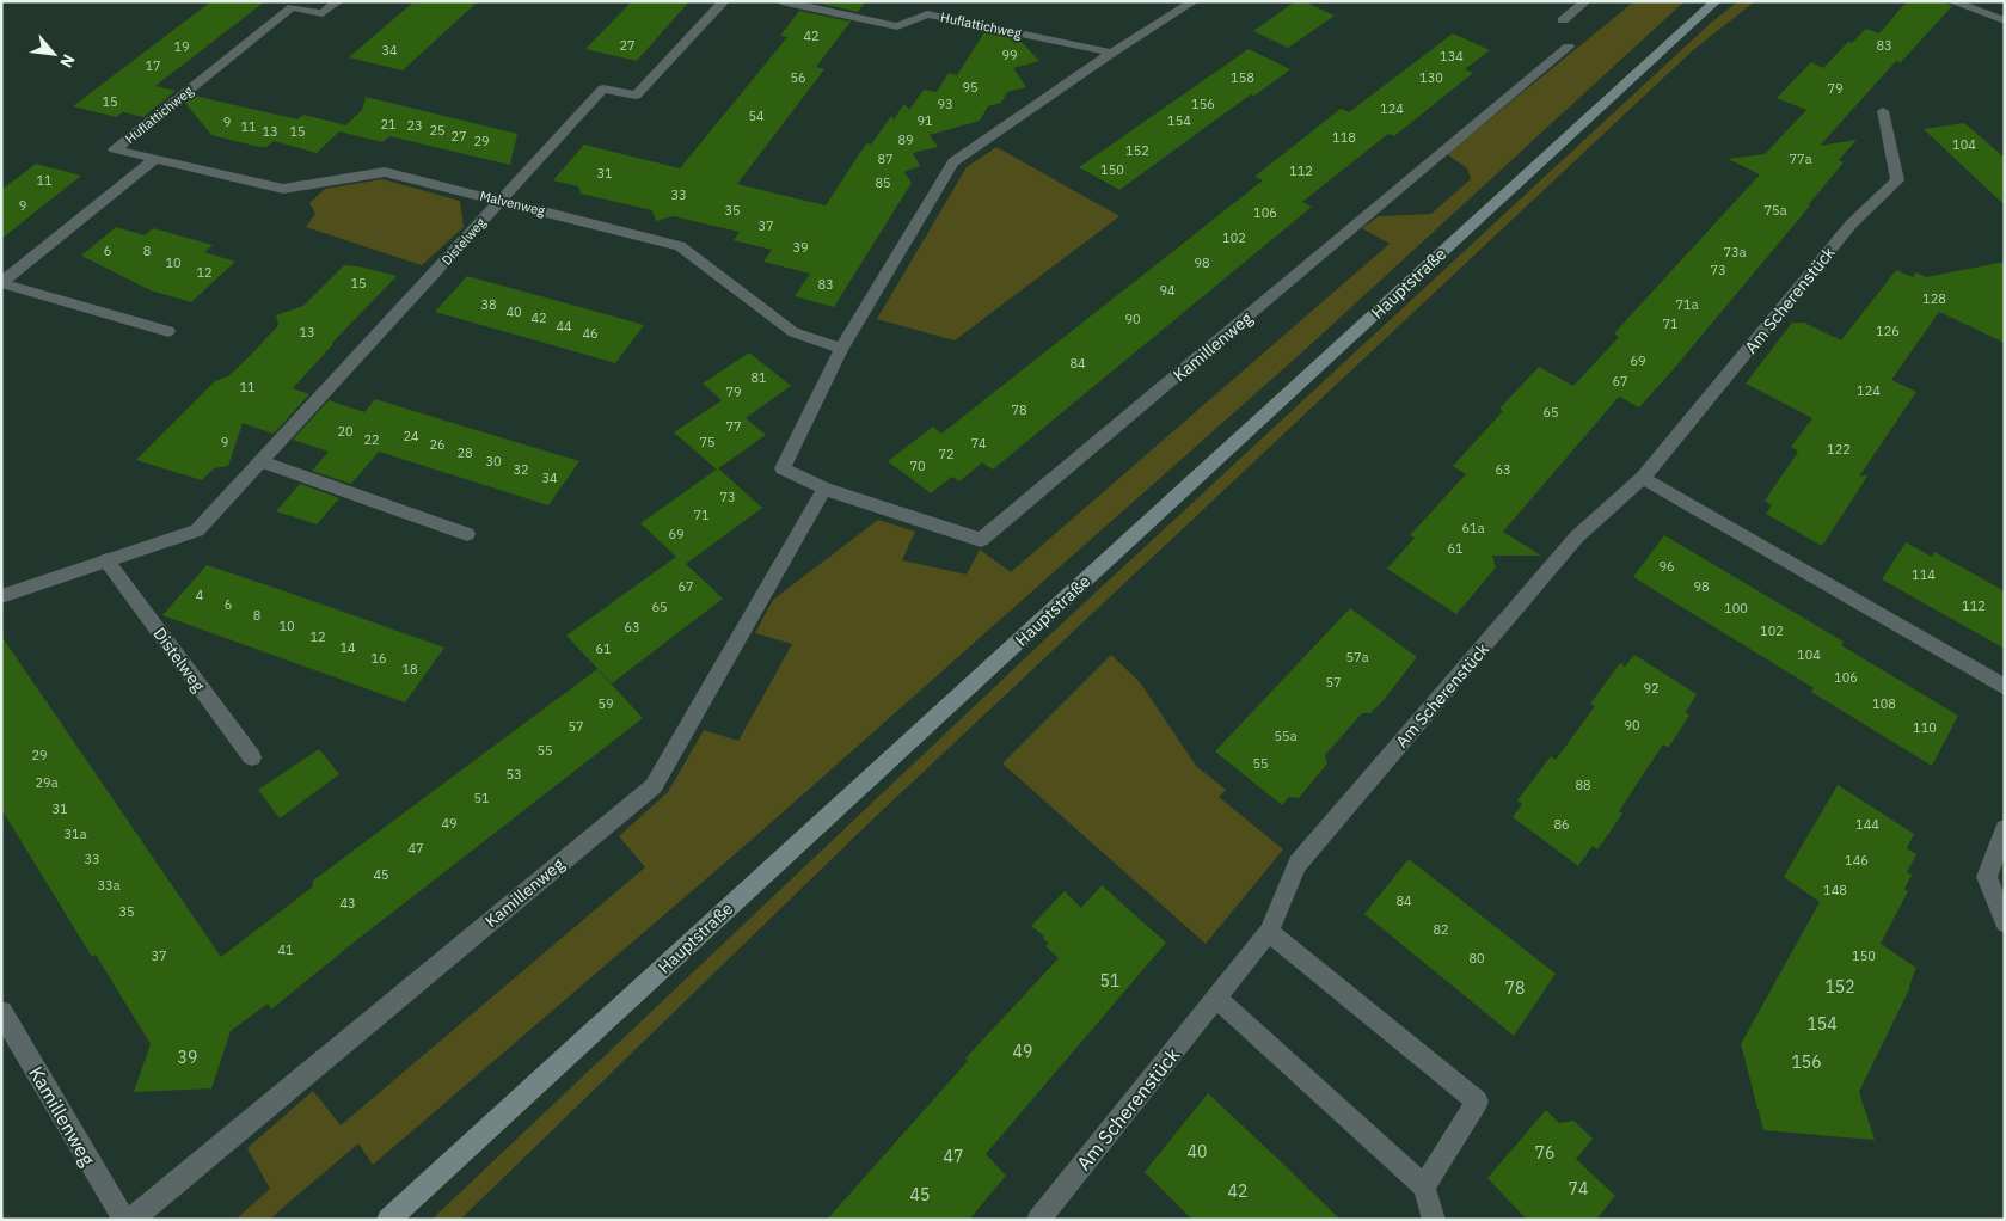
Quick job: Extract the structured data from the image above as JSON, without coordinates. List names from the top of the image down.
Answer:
{
  "streets": {
    "main road": ["Hauptstraße"],
    "street": [
      "Huflattichweg",
      "Malvenweg",
      "Distelweg",
      "Am Scherenstück",
      "Kamillenweg"
    ]
  },
  "crossings": [
    ["Huflattichweg", "Malvenweg"],
    ["Huflattichweg", "Kamillenweg"],
    ["Malvenweg", "Distelweg"],
    ["Malvenweg", "Kamillenweg"]
  ],
  "house_numbers": [
    "42",
    "27",
    "83",
    "19",
    "34",
    "99",
    "134",
    "17",
    "56",
    "158",
    "130",
    "95",
    "79",
    "15",
    "93",
    "156",
    "124",
    "54",
    "91",
    "154",
    "9",
    "21",
    "23",
    "11",
    "25",
    "13",
    "15",
    "27",
    "118",
    "89",
    "29",
    "104",
    "152",
    "87",
    "77a",
    "150",
    "112",
    "31",
    "11",
    "85",
    "33",
    "9",
    "35",
    "75a",
    "106",
    "37",
    "102",
    "39",
    "6",
    "8",
    "73a",
    "10",
    "98",
    "73",
    "12",
    "15",
    "83",
    "94",
    "128",
    "38",
    "71a",
    "40",
    "42",
    "90",
    "71",
    "44",
    "126",
    "13",
    "46",
    "69",
    "84",
    "81",
    "67",
    "11",
    "124",
    "79",
    "78",
    "65",
    "77",
    "20",
    "24",
    "22",
    "9",
    "75",
    "74",
    "26",
    "122",
    "28",
    "72",
    "30",
    "70",
    "32",
    "63",
    "34",
    "73",
    "71",
    "61a",
    "69",
    "61",
    "96",
    "114",
    "67",
    "98",
    "4",
    "6",
    "112",
    "65",
    "100",
    "8",
    "10",
    "63",
    "102",
    "12",
    "14",
    "61",
    "104",
    "57a",
    "16",
    "18",
    "106",
    "57",
    "92",
    "59",
    "108",
    "90",
    "57",
    "110",
    "55a",
    "55",
    "29",
    "55",
    "53",
    "29a",
    "88",
    "51",
    "31",
    "49",
    "86",
    "144",
    "31a",
    "47",
    "33",
    "146",
    "45",
    "33a",
    "148",
    "84",
    "43",
    "35",
    "82",
    "41",
    "37",
    "150",
    "80",
    "51",
    "152",
    "78",
    "154",
    "49",
    "39",
    "156",
    "40",
    "76",
    "47",
    "74",
    "42",
    "45"
  ],
  "north": "bottom right"
}
